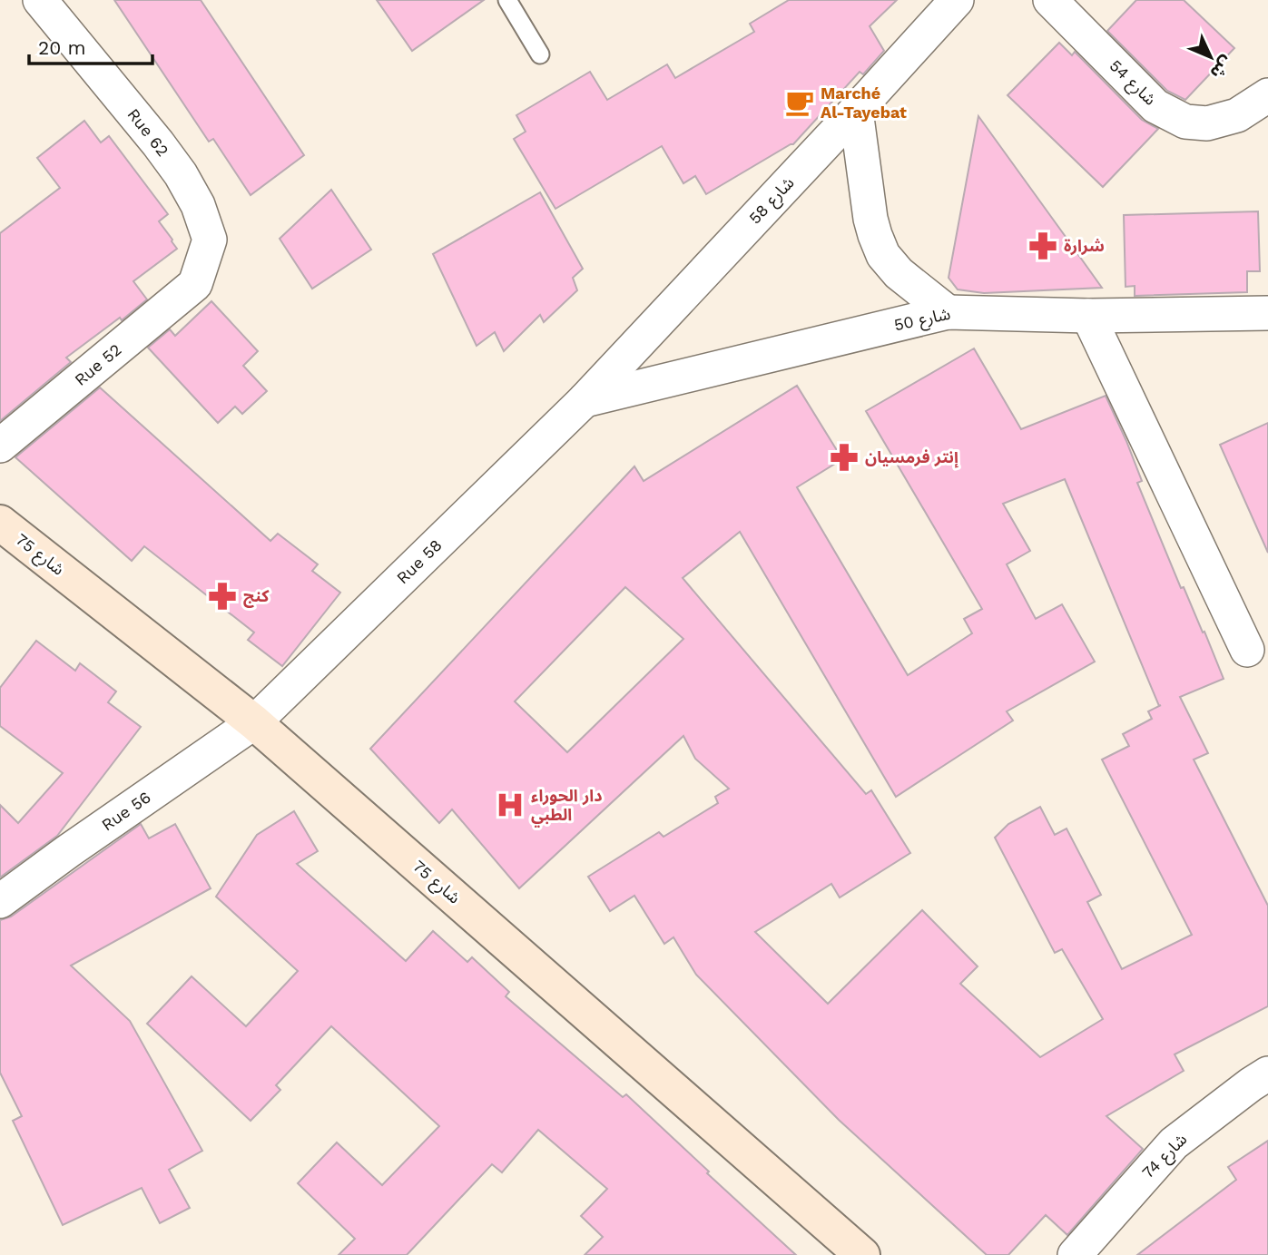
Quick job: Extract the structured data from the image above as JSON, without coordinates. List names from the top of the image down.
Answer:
{
  "streets": {
    "street": [
      "شارع 54",
      "Rue 62",
      "شارع 58",
      "شارع 50",
      "Rue 52",
      "شارع 75",
      "Rue 58",
      "Rue 56",
      "شارع 74"
    ]
  },
  "crossings": [
    ["Rue 62", "Rue 52"],
    ["شارع 58", "شارع 50"],
    ["شارع 58", "Rue 58"],
    ["شارع 50", "Rue 58"],
    ["شارع 75", "Rue 58"],
    ["شارع 75", "Rue 56"],
    ["Rue 58", "Rue 56"]
  ],
  "places": {
    "cafe": ["Marché Al-Tayebat"],
    "pharmacy": ["شرارة", "إنتر فرمسيان", "كنج"],
    "hospital": ["دار الحوراء الطبي"]
  },
  "scale_bar": "20 m",
  "north": "bottom right"
}
